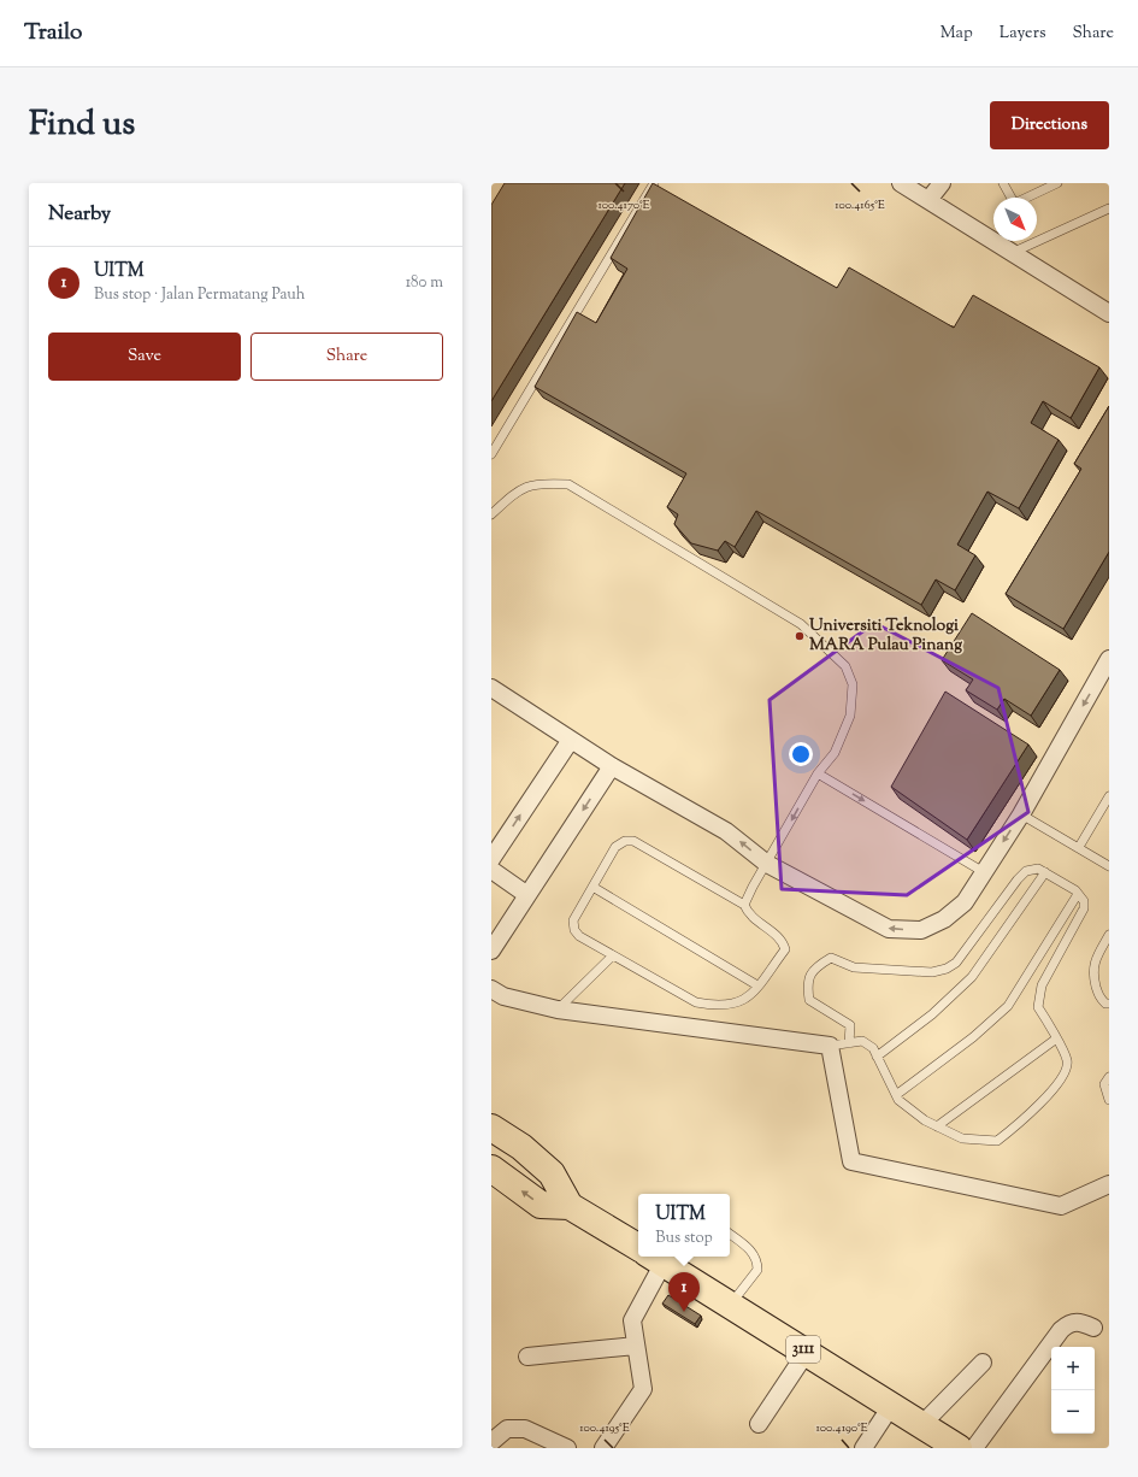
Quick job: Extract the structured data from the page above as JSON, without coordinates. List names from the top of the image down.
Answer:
{
  "streets": {
    "main road": ["3111"]
  },
  "places": ["Universiti Teknologi MARA Pulau Pinang"],
  "north": "bottom right",
  "page": {
    "header": "Trailo",
    "nav": ["Map", "Layers", "Share"],
    "title": "Find us",
    "buttons": [
      "Directions",
      ["Save", "Share"]
    ],
    "heading": "Nearby",
    "list": [
      {
        "mark": "1",
        "name": "UITM",
        "note": "Bus stop · Jalan Permatang Pauh",
        "value": "180 m"
      }
    ],
    "popup": ["UITM", "Bus stop"],
    "pins": "1",
    "map_buttons": ["+", "−"]
  },
  "coordinates": [
    "100.4170°E",
    "100.4165°E",
    "100.4195°E",
    "100.4190°E"
  ]
}
